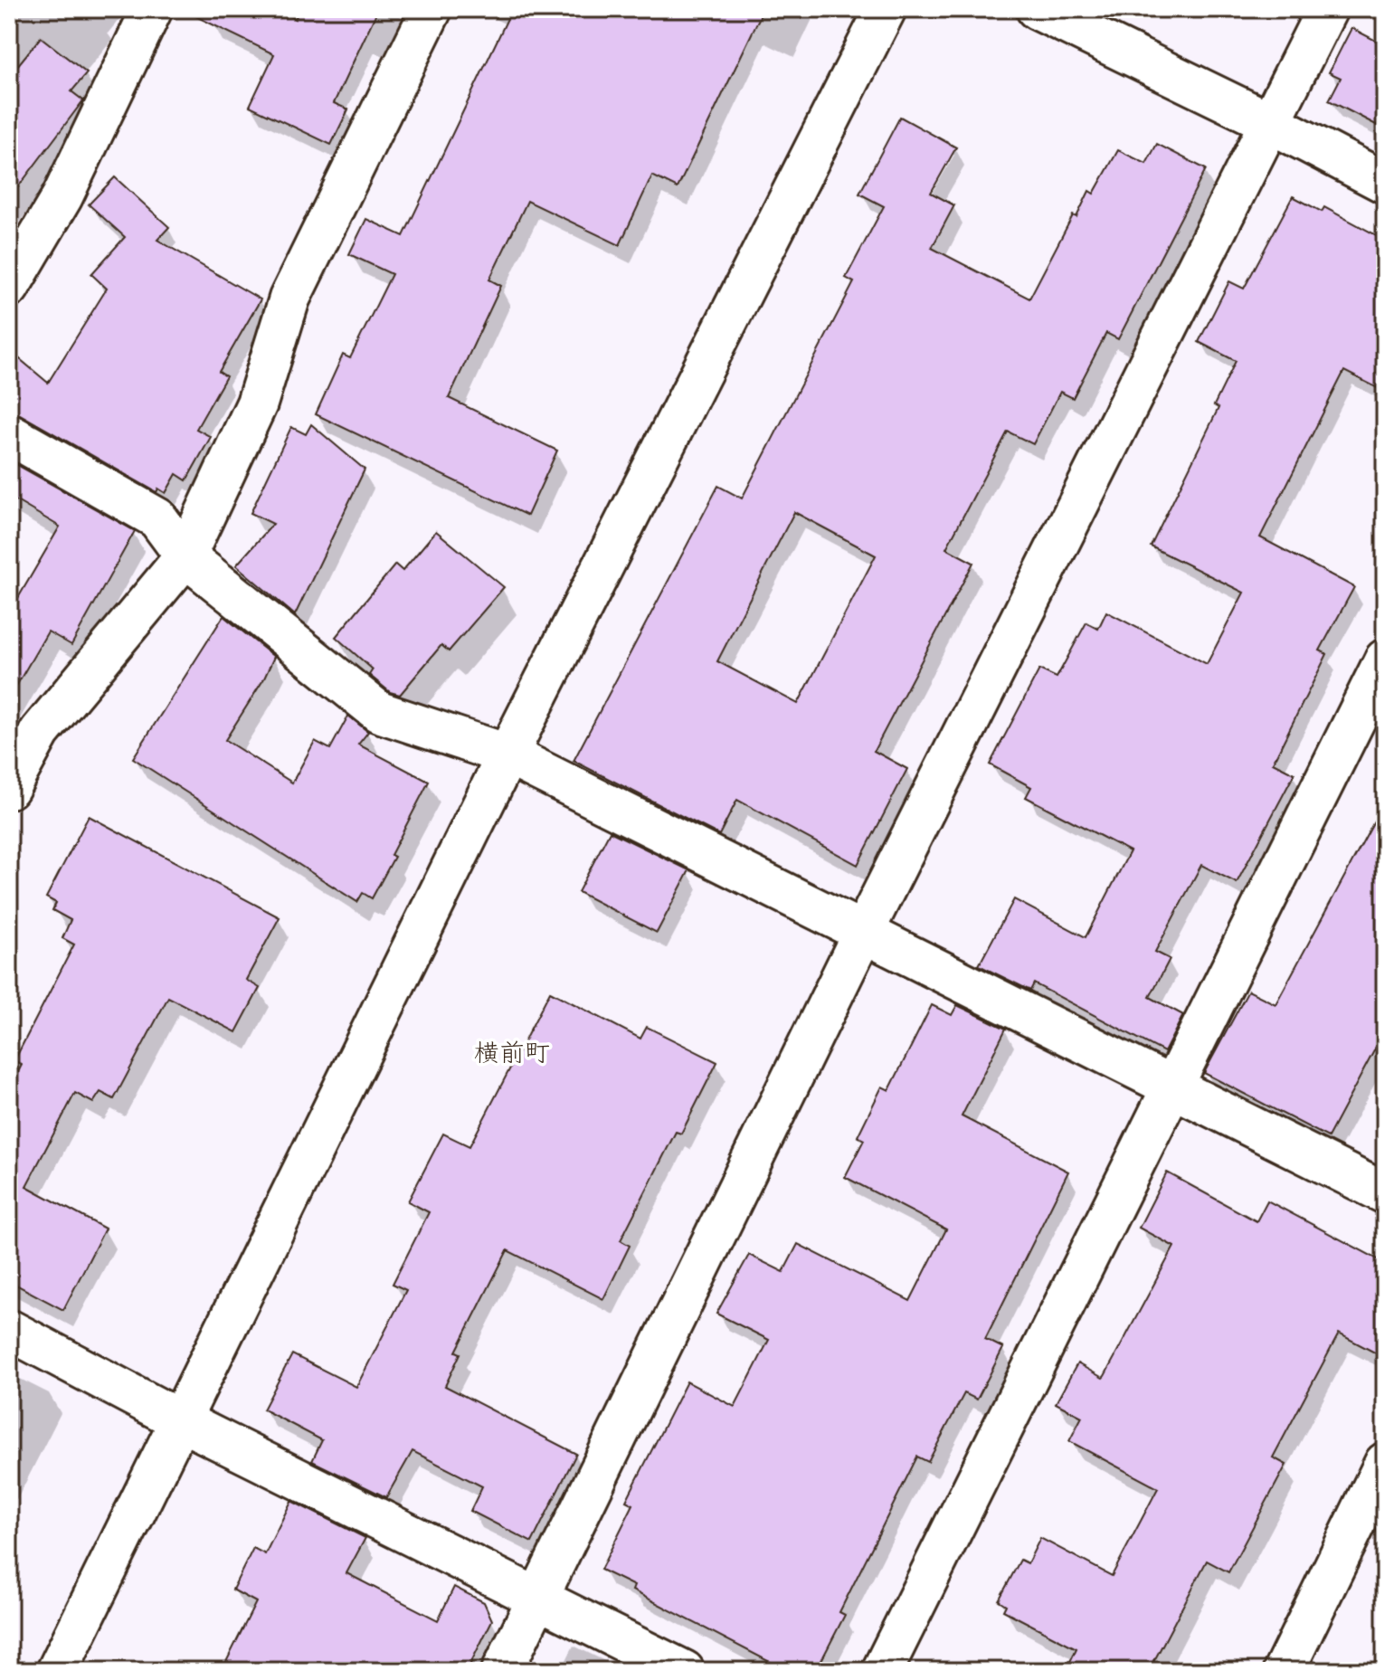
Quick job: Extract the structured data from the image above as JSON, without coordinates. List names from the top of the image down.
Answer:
{
  "districts": ["横前町"]
}
